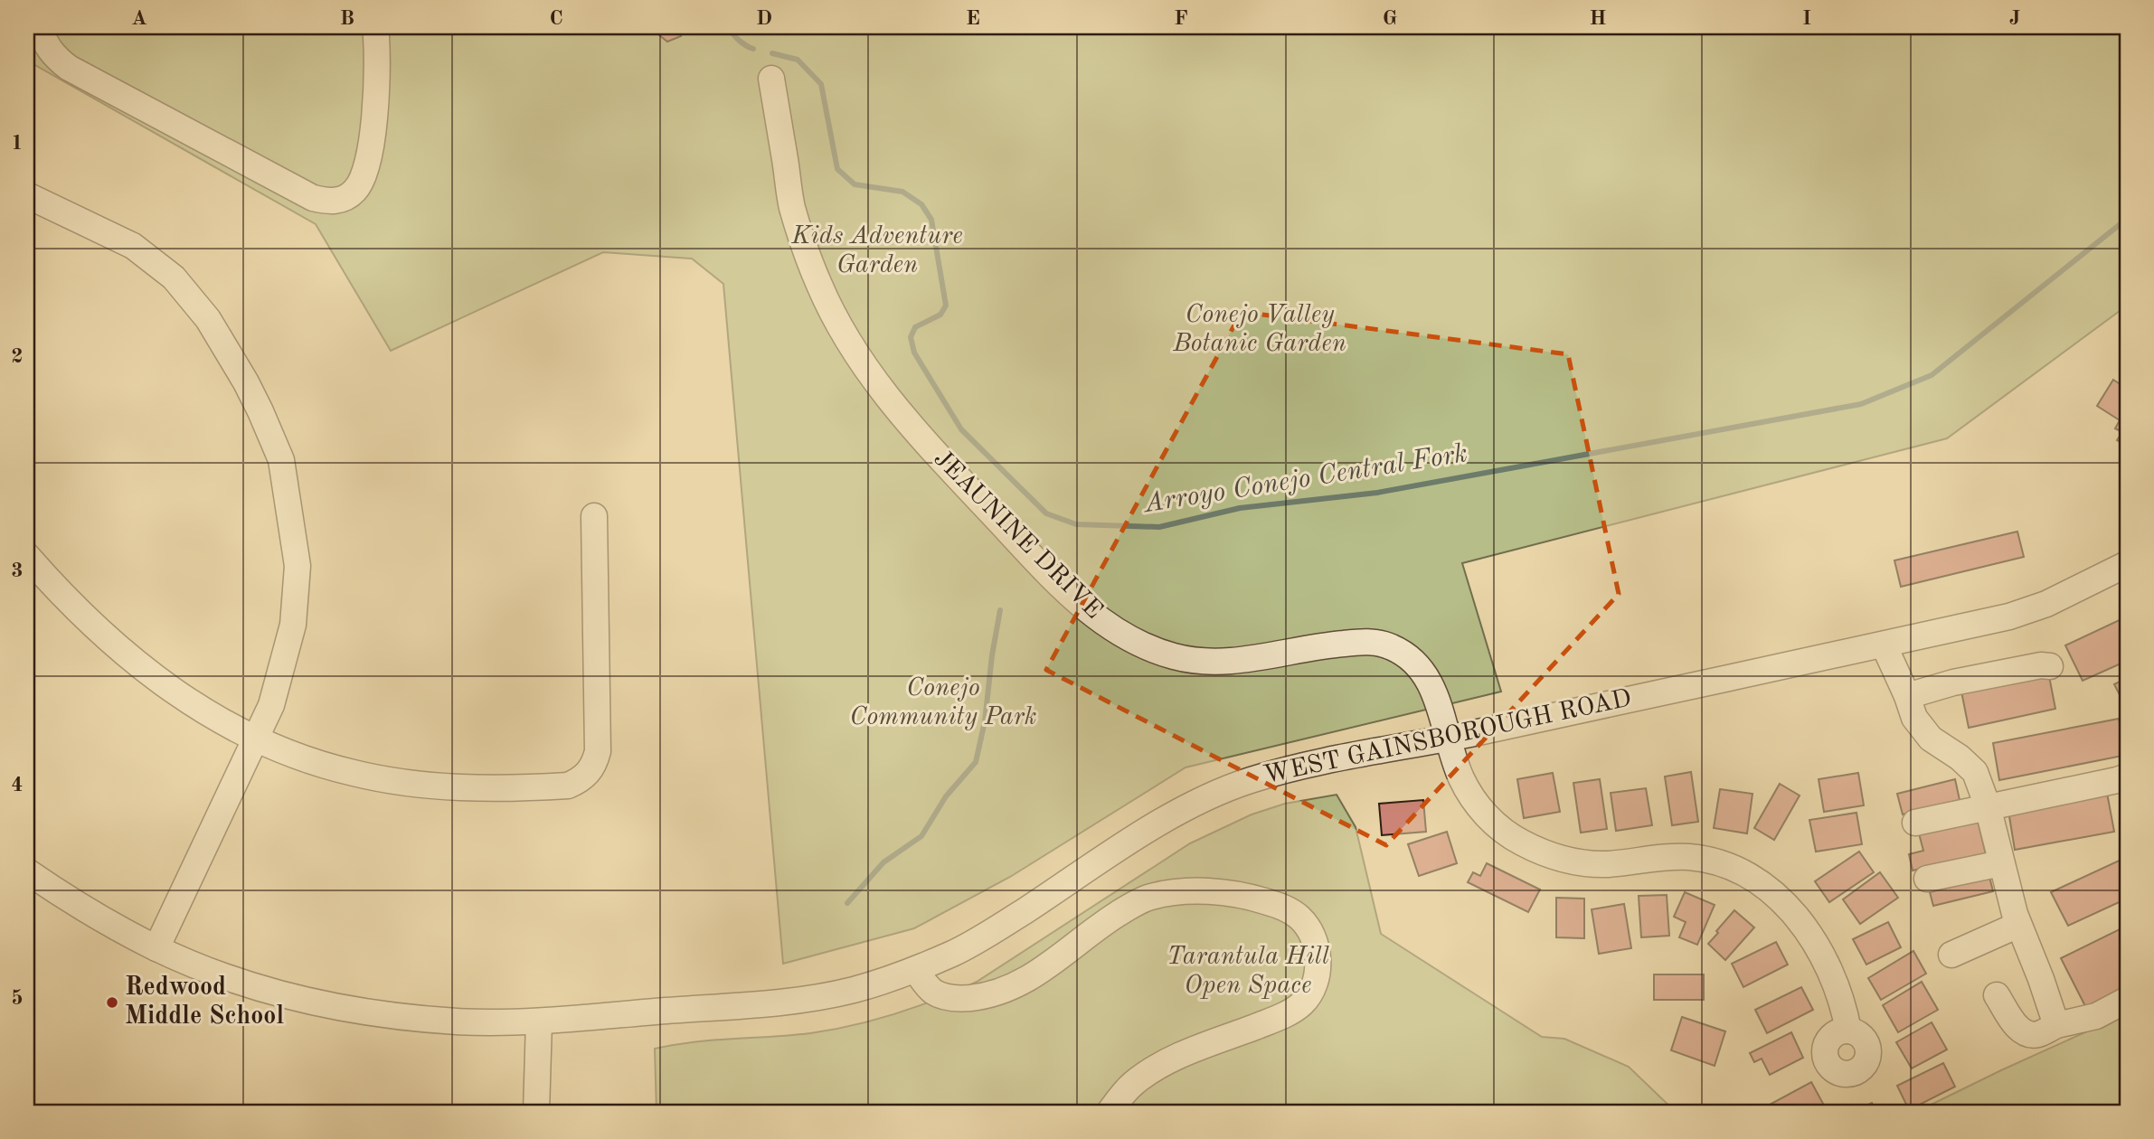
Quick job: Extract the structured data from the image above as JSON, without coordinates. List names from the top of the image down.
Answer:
{
  "streets": {
    "street": ["JEAUNINE DRIVE", "WEST GAINSBOROUGH ROAD"]
  },
  "crossings": [
    ["JEAUNINE DRIVE", "WEST GAINSBOROUGH ROAD"]
  ],
  "water": ["Arroyo Conejo Central Fork"],
  "parks": [
    "Kids Adventure Garden",
    "Conejo Valley Botanic Garden",
    "Conejo Community Park",
    "Tarantula Hill Open Space"
  ],
  "places": ["Redwood Middle School"],
  "grid": {
    "columns": [
      "A",
      "B",
      "C",
      "D",
      "E",
      "F",
      "G",
      "H",
      "I",
      "J"
    ],
    "rows": [
      "1",
      "2",
      "3",
      "4",
      "5"
    ]
  }
}
